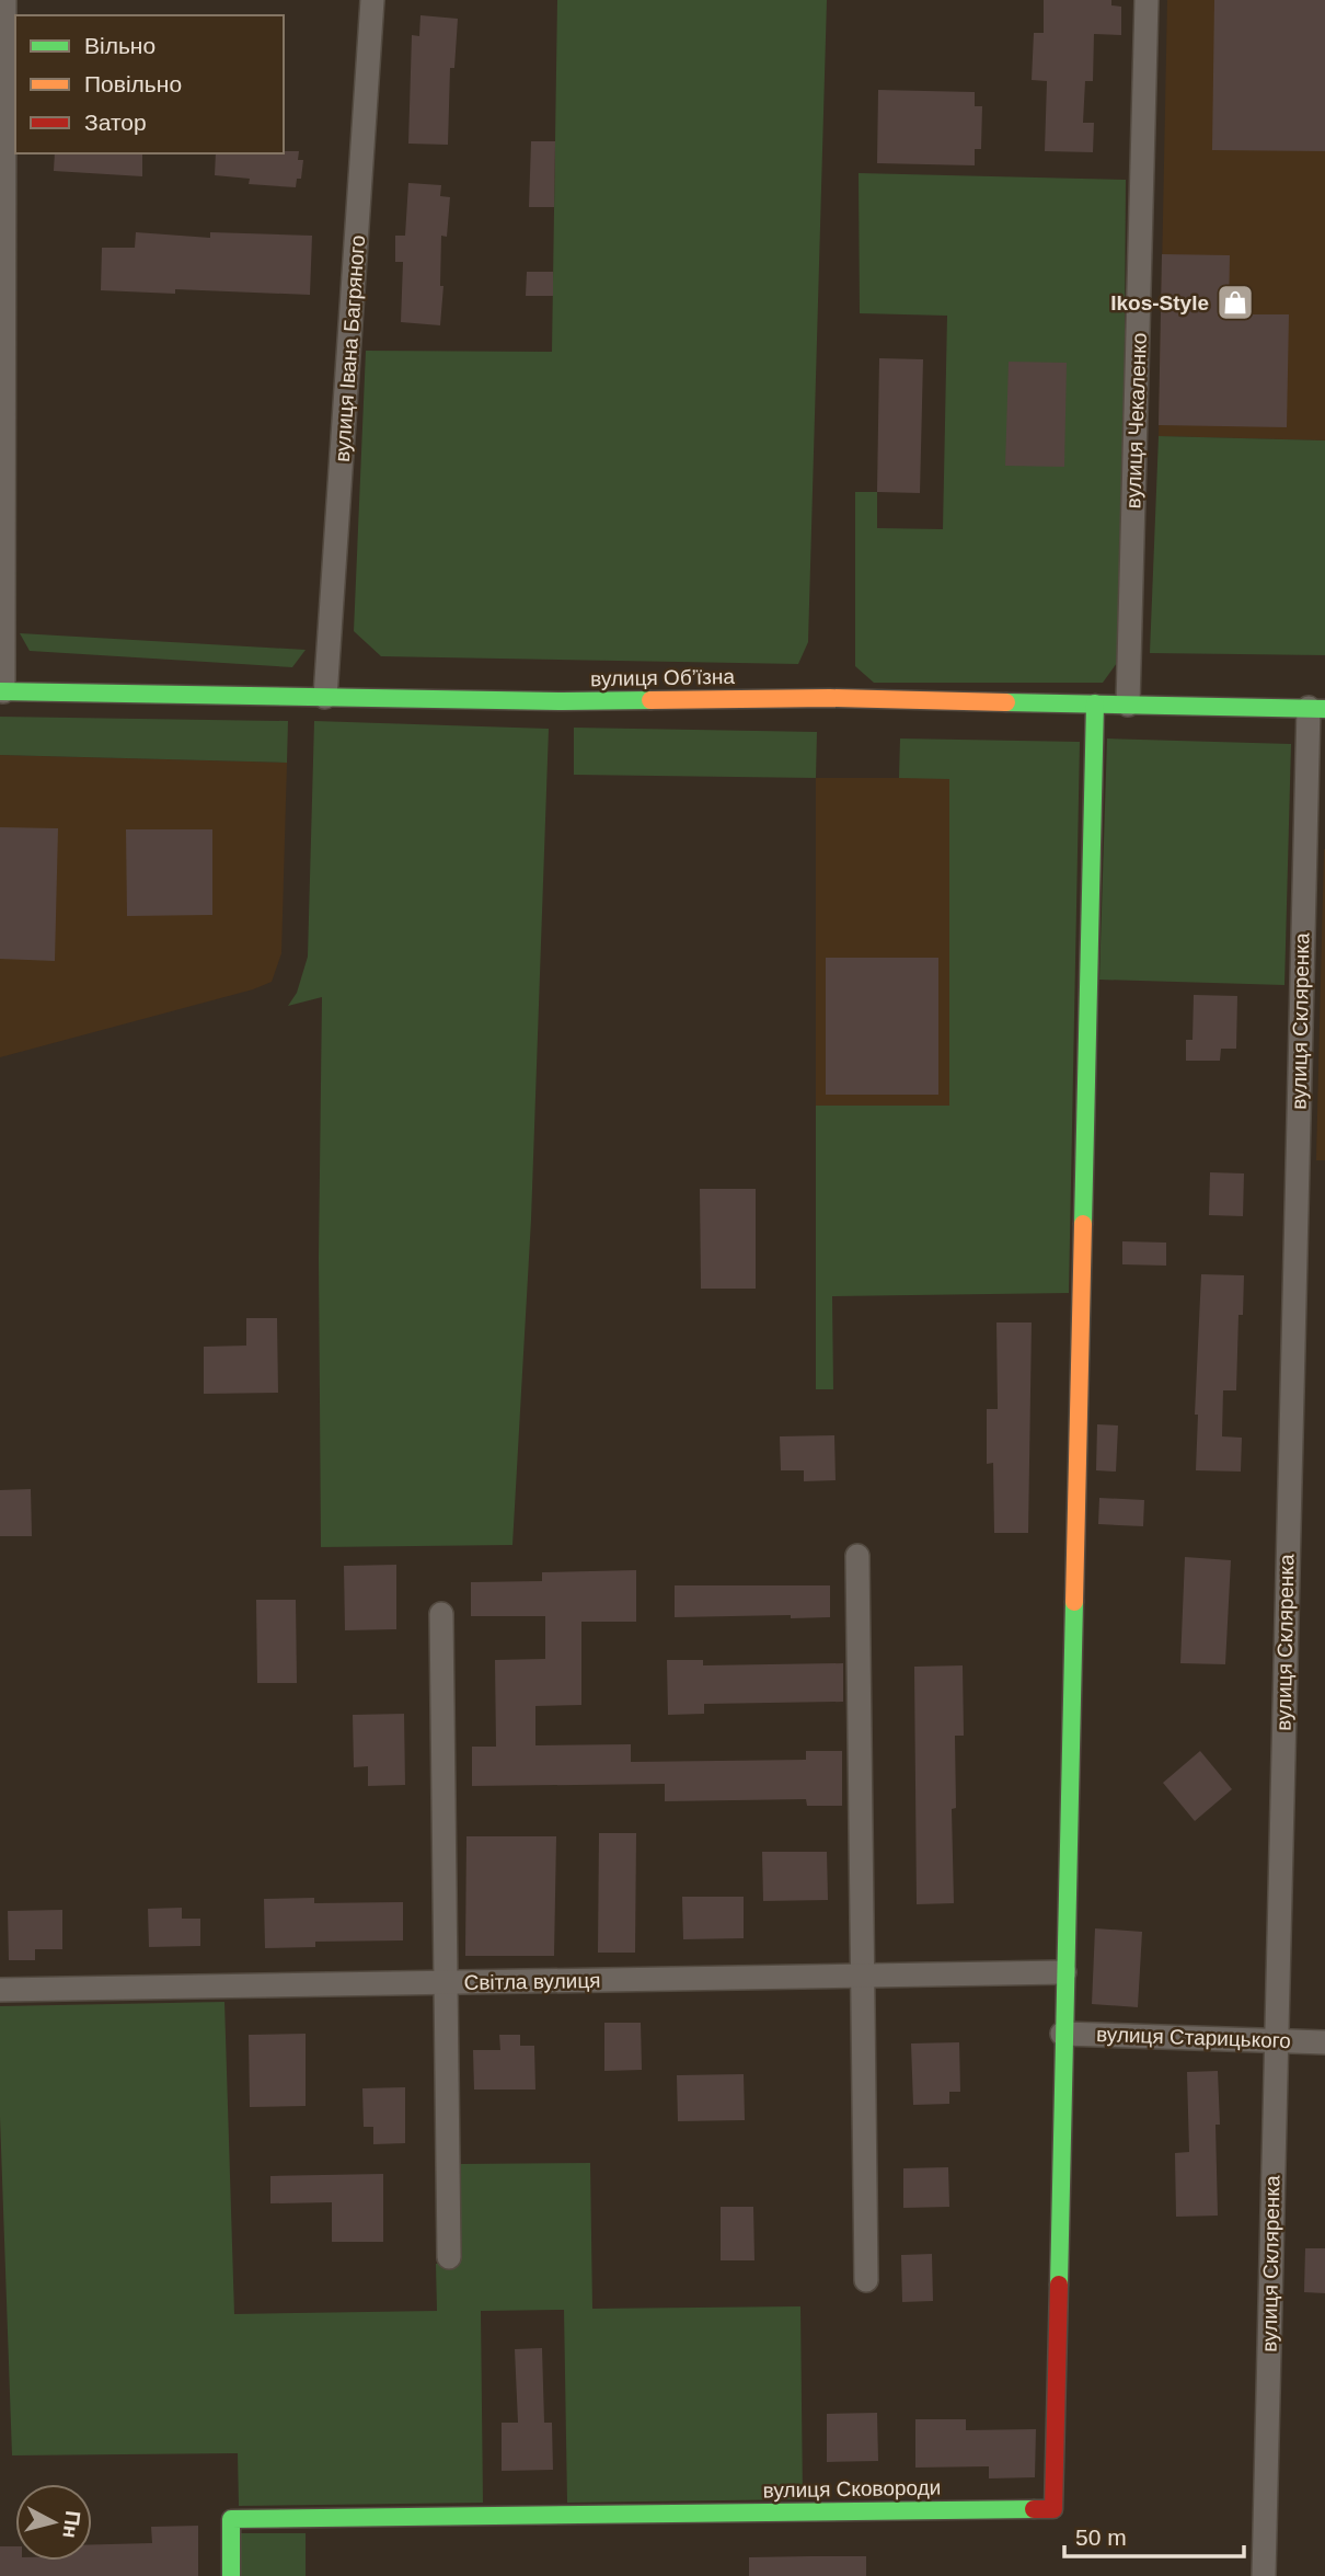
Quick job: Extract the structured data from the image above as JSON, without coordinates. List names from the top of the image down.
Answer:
{
  "streets": {
    "main road": ["вулиця Об’їзна", "вулиця Сковороди"],
    "street": [
      "вулиця Івана Багряного",
      "вулиця Чекаленко",
      "вулиця Скляренка",
      "Світла вулиця",
      "вулиця Старицького"
    ]
  },
  "crossings": [
    ["вулиця Івана Багряного", "вулиця Об’їзна"],
    ["вулиця Чекаленко", "вулиця Об’їзна"],
    ["вулиця Об’їзна", "вулиця Скляренка"],
    ["вулиця Скляренка", "вулиця Старицького"],
    ["вулиця Старицького", "вулиця Сковороди"]
  ],
  "places": {
    "shop": ["Ikos-Style"]
  },
  "legend": ["Вільно", "Повільно", "Затор"],
  "scale_bar": "50 m",
  "north": "right"
}
